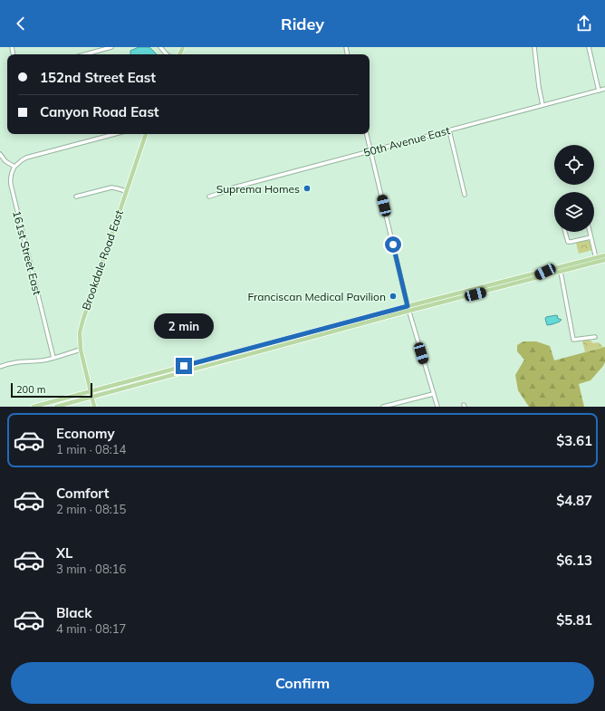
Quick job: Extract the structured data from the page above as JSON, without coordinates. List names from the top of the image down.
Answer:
{
  "streets": {
    "main road": ["Brookdale Road East"],
    "street": ["50th Avenue East", "161st Street East"]
  },
  "places": ["Suprema Homes", "Franciscan Medical Pavilion"],
  "scale_bar": "200 m",
  "page": {
    "header": "Ridey",
    "banner": ["152nd Street East", "Canyon Road East"],
    "bubble": "2 min",
    "scale": "200 m",
    "list": [
      {
        "name": "Economy",
        "note": "1 min · 08:14",
        "value": "$3.61"
      },
      {
        "name": "Comfort",
        "note": "2 min · 08:15",
        "value": "$4.87"
      },
      {
        "name": "XL",
        "note": "3 min · 08:16",
        "value": "$6.13"
      },
      {
        "name": "Black",
        "note": "4 min · 08:17",
        "value": "$5.81"
      }
    ],
    "buttons": "Confirm"
  }
}
